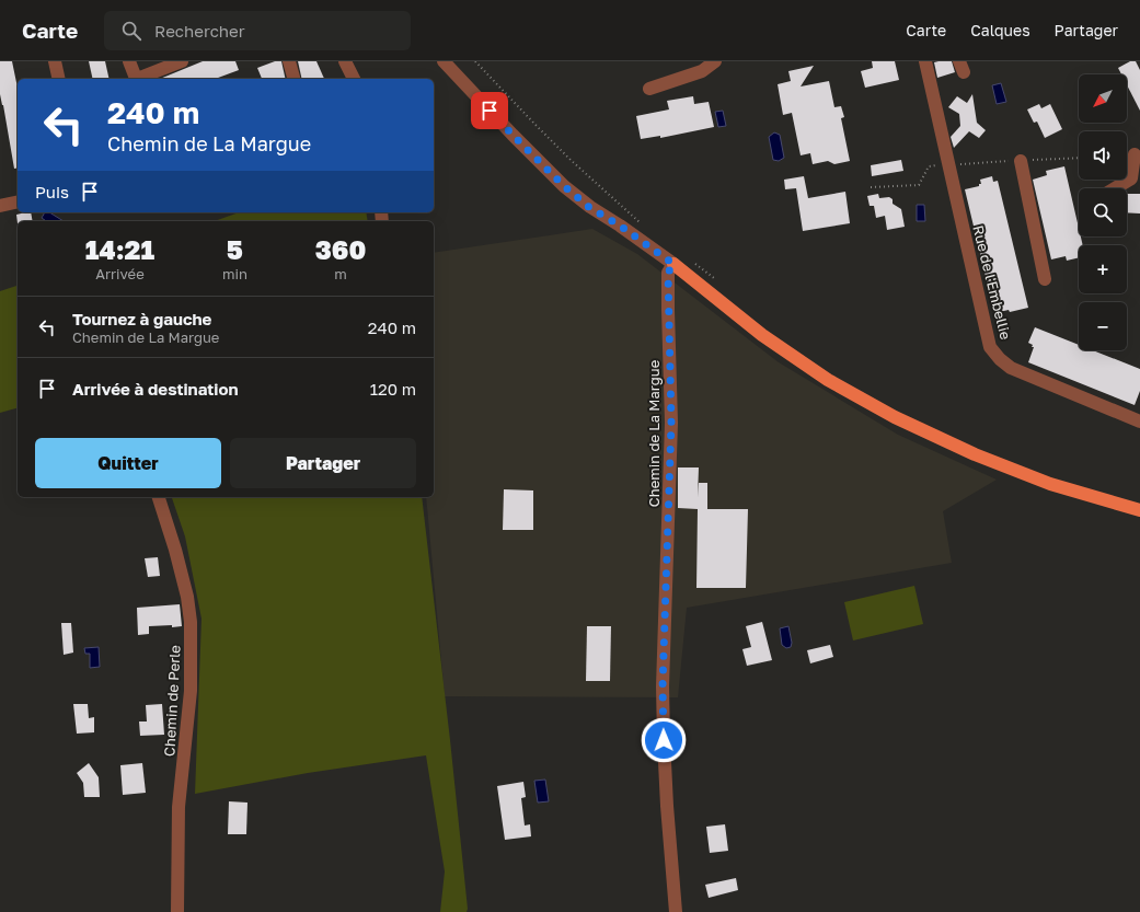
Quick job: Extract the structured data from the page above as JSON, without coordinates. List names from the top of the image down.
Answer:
{
  "streets": {
    "street": ["Rue de l'Embellie", "Chemin de La Margue", "Chemin de Perle"]
  },
  "north": "bottom left",
  "page": {
    "header": "Carte",
    "search": "Rechercher",
    "nav": ["Carte", "Calques", "Partager"],
    "map_buttons": ["+", "−"],
    "turn": ["240 m", "Chemin de La Margue"],
    "then": "Puis",
    "eta": [
      "14:21",
      "Arrivée",
      "5",
      "min",
      "360",
      "m"
    ],
    "list": [
      {
        "name": "Tournez à gauche",
        "note": "Chemin de La Margue",
        "value": "240 m"
      },
      {
        "name": "Arrivée à destination",
        "value": "120 m"
      }
    ],
    "buttons": ["Quitter", "Partager"]
  }
}
